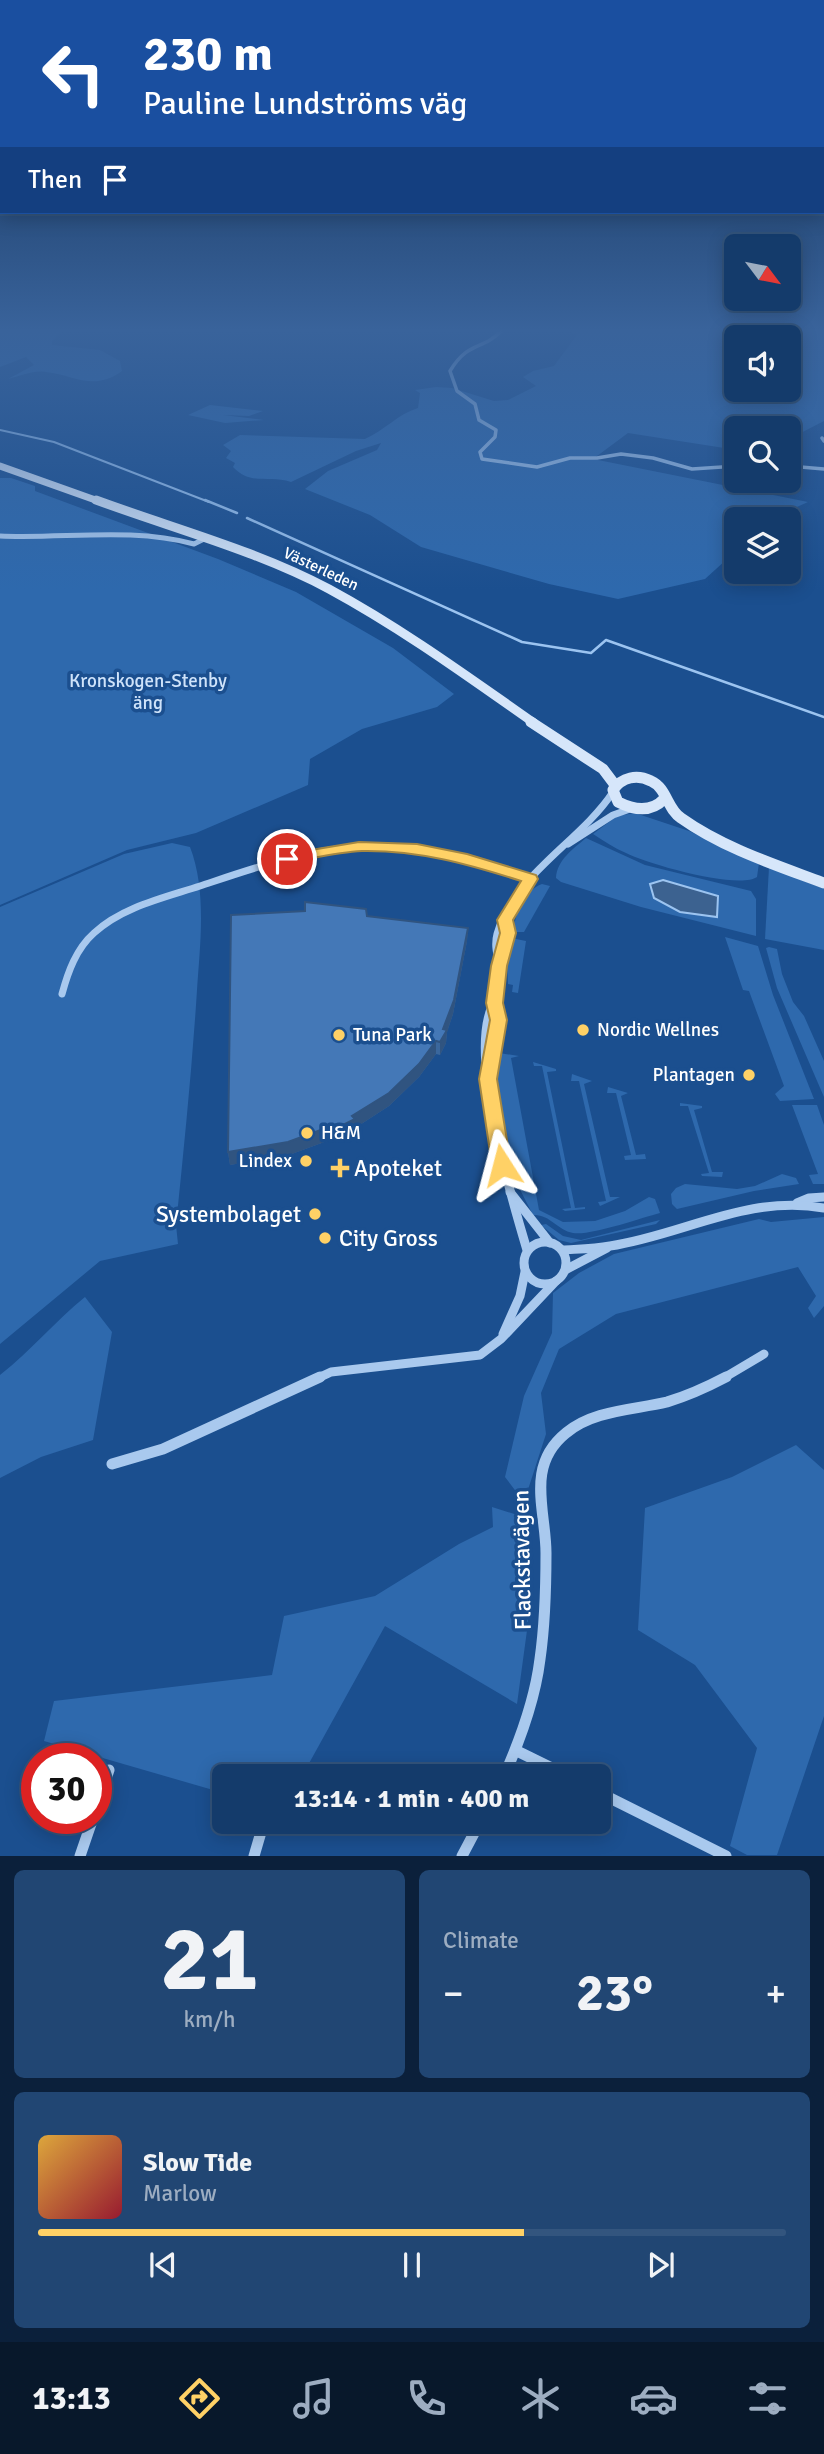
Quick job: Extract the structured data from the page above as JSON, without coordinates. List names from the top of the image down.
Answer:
{
  "streets": {
    "main road": ["Västerleden"],
    "street": ["Flackstavägen"]
  },
  "parks": ["Kronskogen-Stenby äng"],
  "places": {
    "other": [
      "Nordic Wellnes",
      "Tuna Park",
      "Plantagen",
      "H&M",
      "Lindex",
      "Systembolaget",
      "City Gross"
    ],
    "health": ["Apoteket"]
  },
  "north": "bottom right",
  "page": {
    "turn": ["230 m", "Pauline Lundströms väg"],
    "then": "Then",
    "limit": "30",
    "trip": "13:14 · 1 min · 400 m",
    "tile": [
      ["21", "km/h"],
      "Climate"
    ],
    "heat": ["−", "23°", "+"],
    "song": ["Slow Tide", "Marlow"],
    "tabs": "13:13"
  }
}
